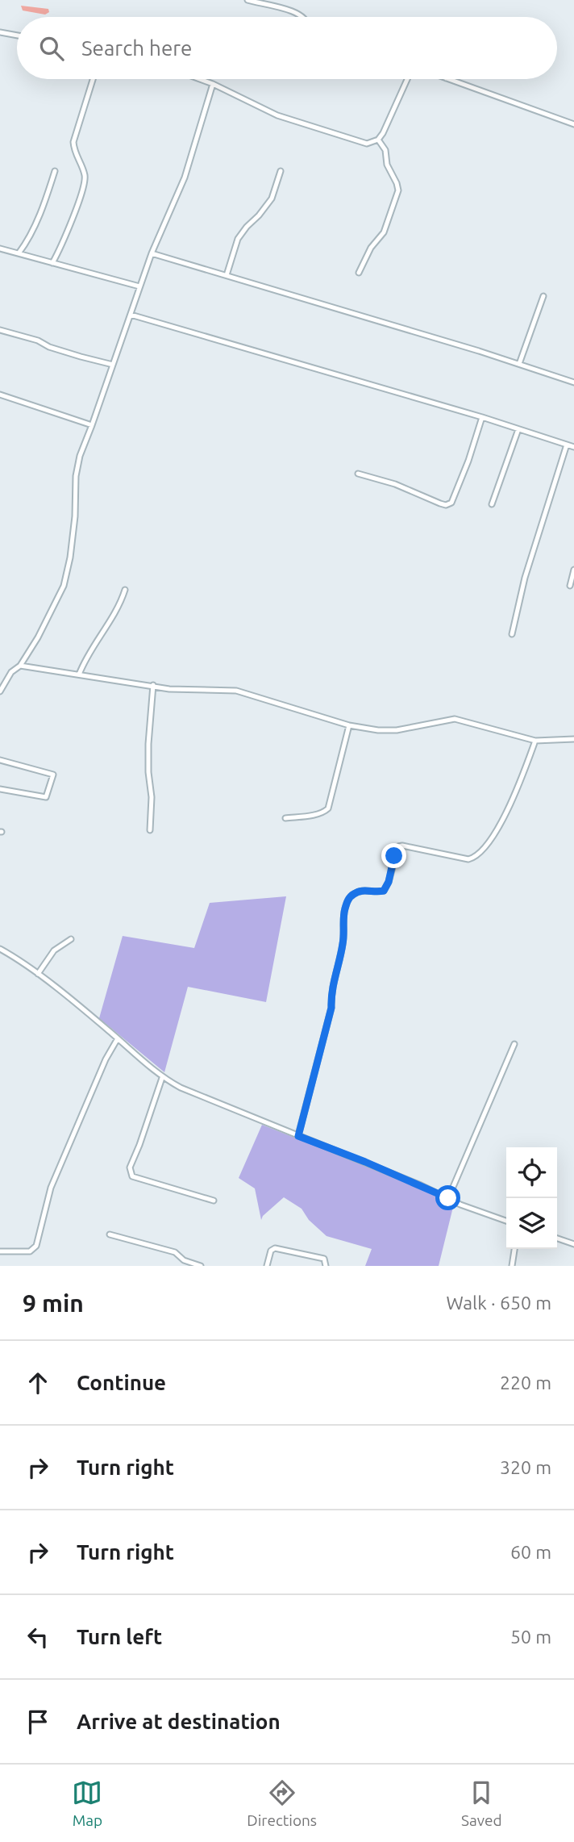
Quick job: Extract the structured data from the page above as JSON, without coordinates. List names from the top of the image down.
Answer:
{
  "page": {
    "search": "Search here",
    "heading": ["9 min", "Walk · 650 m"],
    "list": [
      ["Continue", "220 m"],
      ["Turn right", "320 m"],
      ["Turn right", "60 m"],
      ["Turn left", "50 m"],
      "Arrive at destination"
    ],
    "nav": ["Map", "Directions", "Saved"]
  }
}
